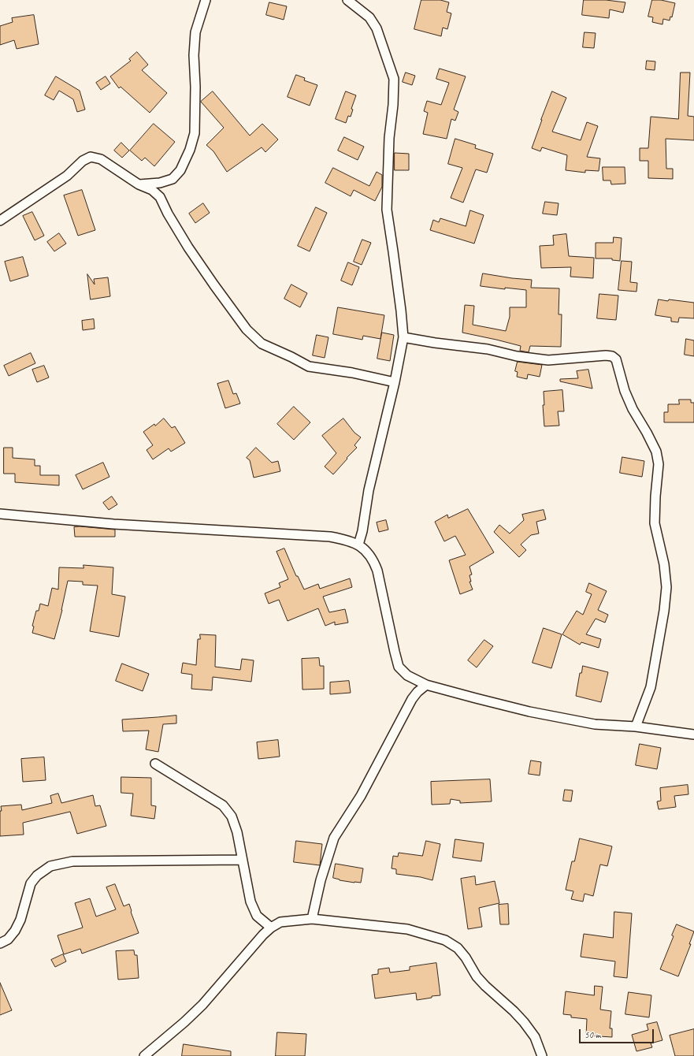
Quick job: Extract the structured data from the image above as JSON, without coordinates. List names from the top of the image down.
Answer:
{
  "scale_bar": "50 m"
}
